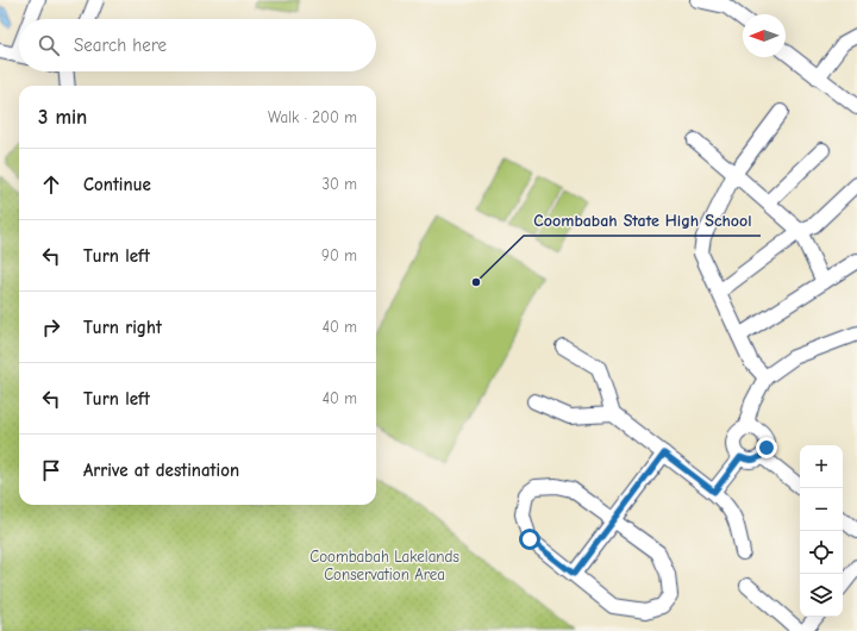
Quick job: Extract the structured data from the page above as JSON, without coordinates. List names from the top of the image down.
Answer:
{
  "parks": ["Coombabah Lakelands Conservation Area"],
  "places": ["Coombabah State High School"],
  "north": "left",
  "page": {
    "search": "Search here",
    "heading": ["3 min", "Walk · 200 m"],
    "list": [
      ["Continue", "30 m"],
      ["Turn left", "90 m"],
      ["Turn right", "40 m"],
      ["Turn left", "40 m"],
      "Arrive at destination"
    ],
    "map_buttons": ["+", "−"]
  }
}
